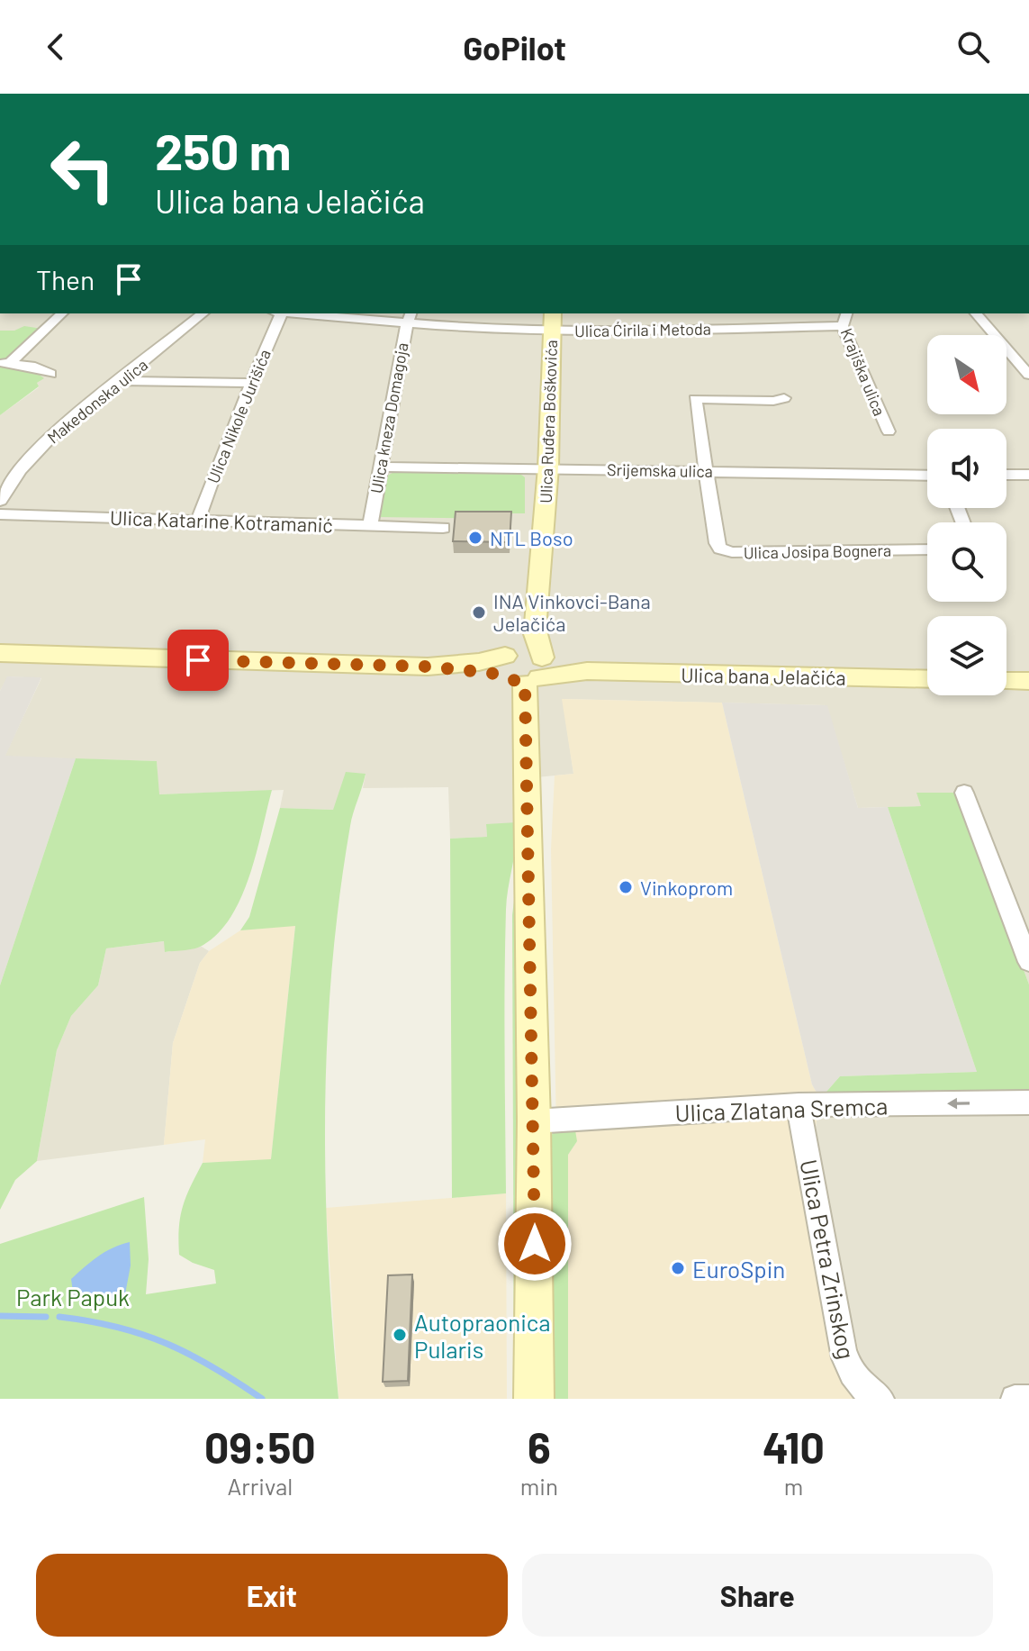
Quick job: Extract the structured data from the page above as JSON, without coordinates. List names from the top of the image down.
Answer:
{
  "streets": {
    "main road": ["Ulica Ruđera Boškovića", "Ulica bana Jelačića"],
    "street": [
      "Ulica Ćirila i Metoda",
      "Krajiška ulica",
      "Makedonska ulica",
      "Ulica Nikole Jurišića",
      "Ulica kneza Domagoja",
      "Srijemska ulica",
      "Ulica Katarine Kotramanić",
      "Ulica Josipa Bognera",
      "Ulica Zlatana Sremca",
      "Ulica Petra Zrinskog"
    ]
  },
  "crossings": [
    ["Ulica Ćirila i Metoda", "Krajiška ulica"],
    ["Ulica Ćirila i Metoda", "Ulica kneza Domagoja"],
    ["Ulica Ćirila i Metoda", "Ulica Ruđera Boškovića"],
    ["Ulica Nikole Jurišića", "Ulica Katarine Kotramanić"],
    ["Ulica kneza Domagoja", "Srijemska ulica"],
    ["Ulica kneza Domagoja", "Ulica Katarine Kotramanić"],
    ["Ulica Ruđera Boškovića", "Srijemska ulica"],
    ["Ulica Ruđera Boškovića", "Ulica bana Jelačića"],
    ["Ulica Ruđera Boškovića", "Ulica Zlatana Sremca"],
    ["Srijemska ulica", "Ulica Josipa Bognera"],
    ["Ulica Zlatana Sremca", "Ulica Petra Zrinskog"]
  ],
  "one_way": ["Ulica Zlatana Sremca"],
  "parks": ["Park Papuk"],
  "places": [
    "NTL Boso",
    "INA Vinkovci-Bana Jelačića",
    "Vinkoprom",
    "EuroSpin",
    "Autopraonica Pularis"
  ],
  "north": "bottom right",
  "page": {
    "header": "GoPilot",
    "turn": ["250 m", "Ulica bana Jelačića"],
    "then": "Then",
    "eta": [
      "09:50",
      "Arrival",
      "6",
      "min",
      "410",
      "m"
    ],
    "buttons": ["Exit", "Share"]
  }
}
